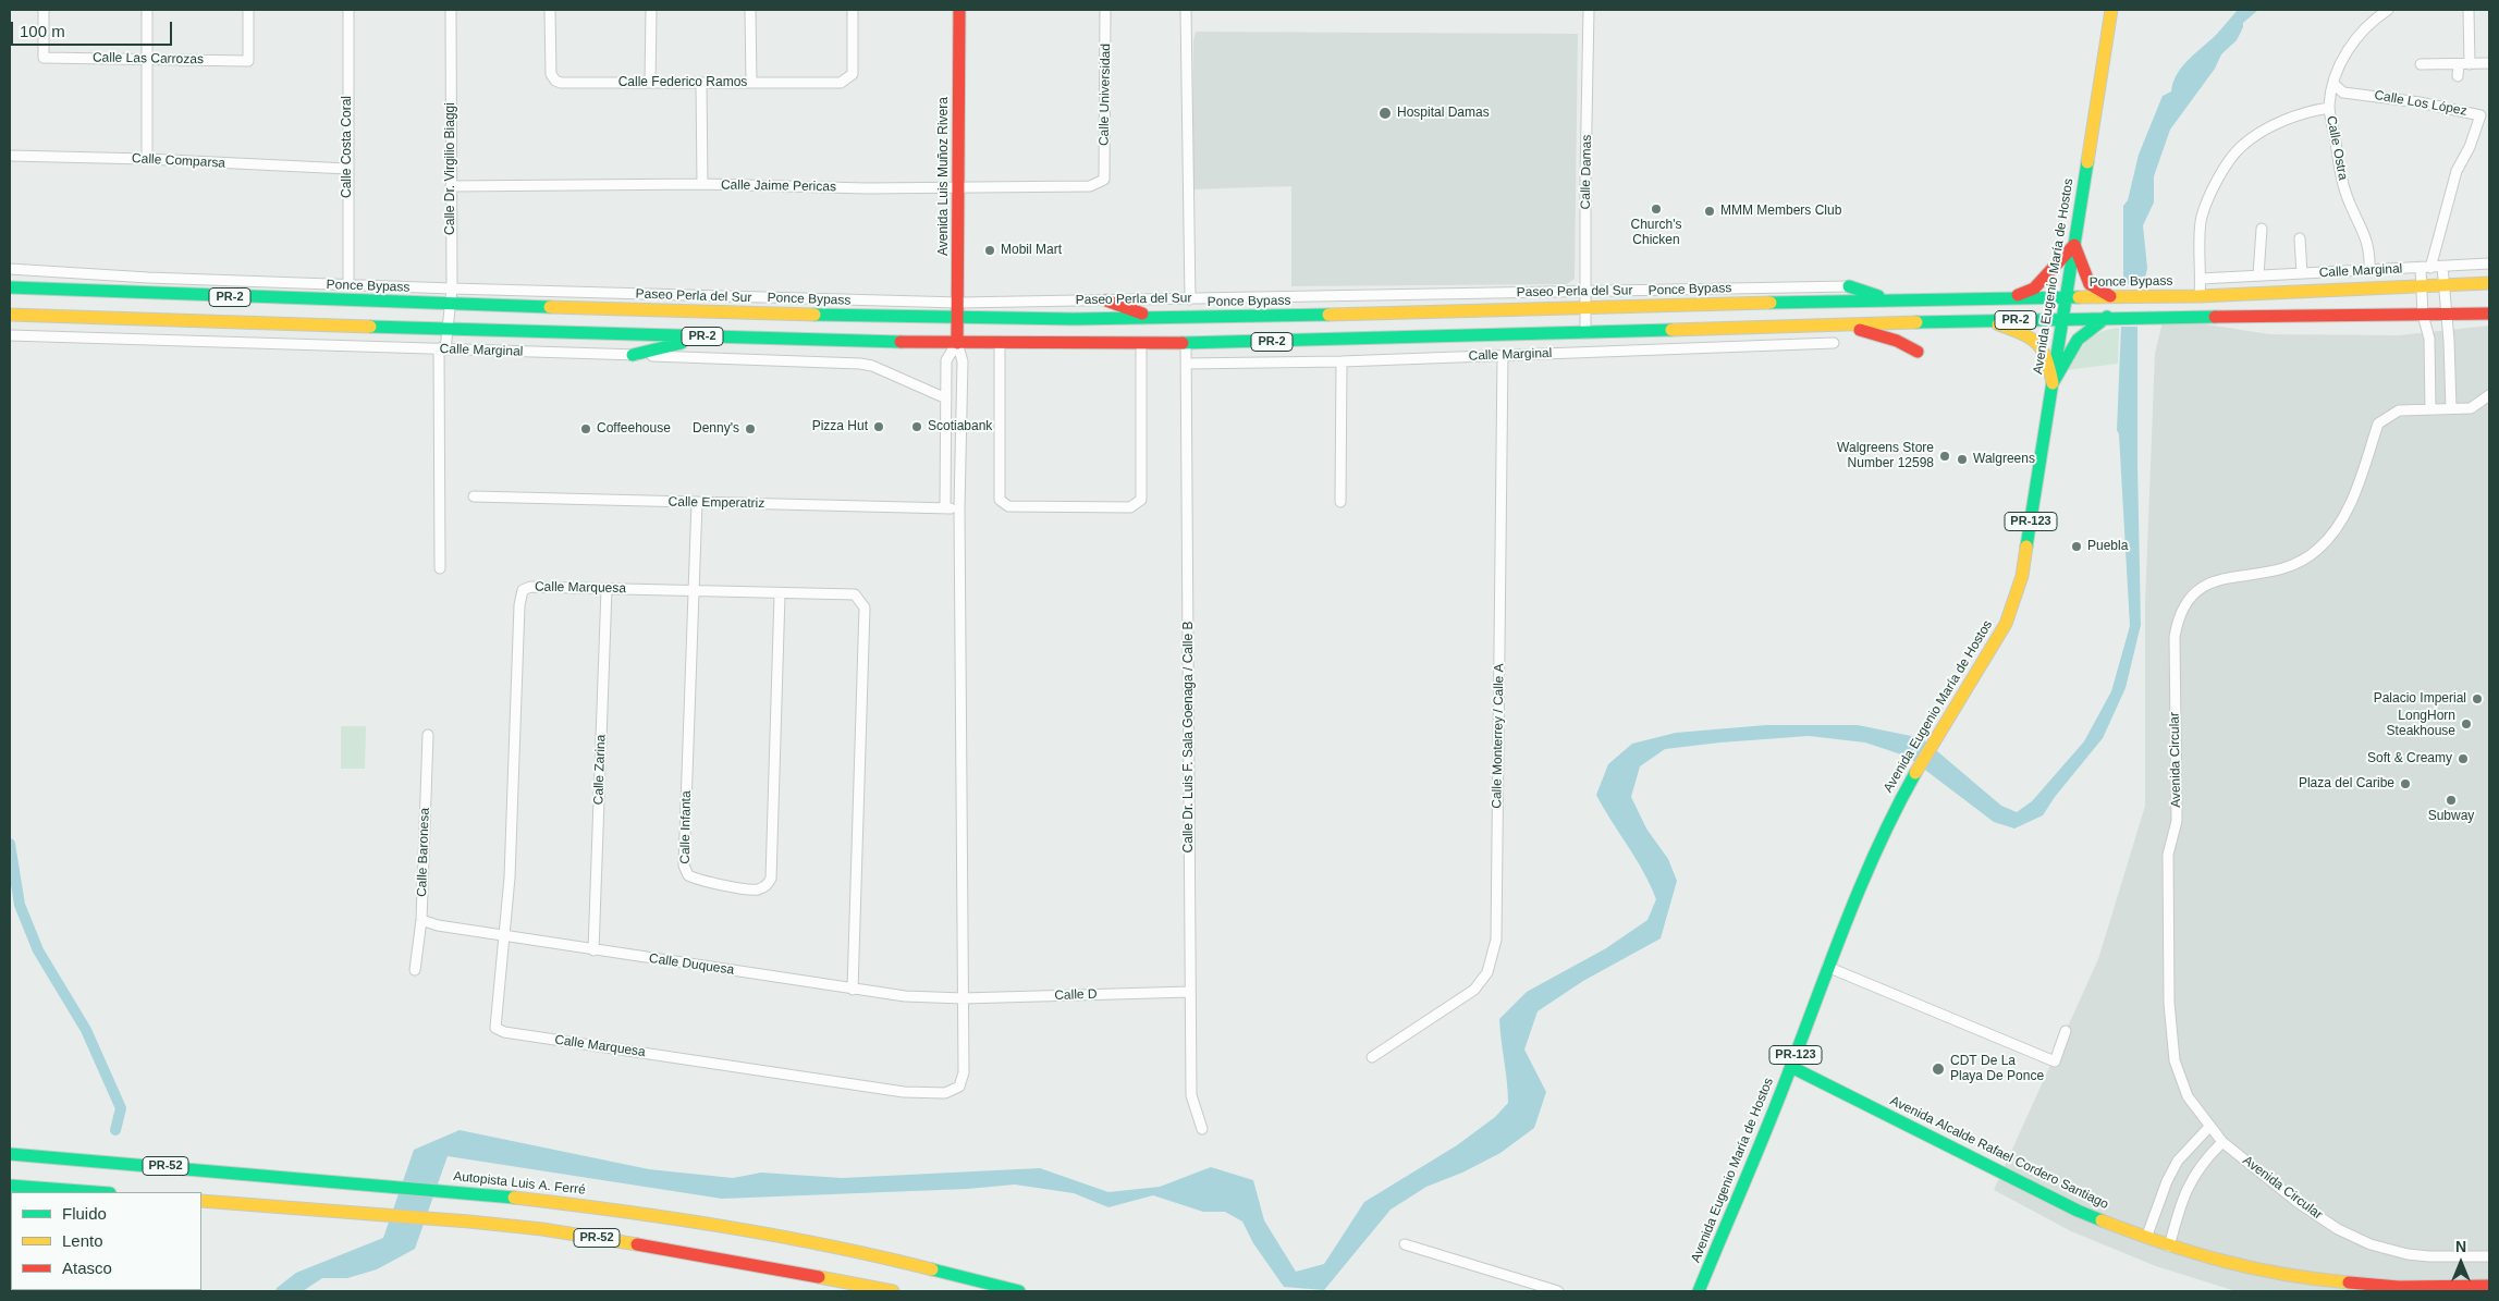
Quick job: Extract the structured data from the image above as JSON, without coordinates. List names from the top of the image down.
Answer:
{
  "streets": {
    "main road": [
      "Avenida Luis Muñoz Rivera",
      "Avenida Eugenio María de Hostos",
      "Ponce Bypass",
      "PR-2",
      "PR-123",
      "Avenida Alcalde Rafael Cordero Santiago",
      "PR-52",
      "Autopista Luis A. Ferré"
    ],
    "street": [
      "Calle Las Carrozas",
      "Calle Federico Ramos",
      "Calle Universidad",
      "Calle Los López",
      "Calle Costa Coral",
      "Calle Ostra",
      "Calle Comparsa",
      "Calle Dr. Virgilio Biaggi",
      "Calle Damas",
      "Calle Jaime Pericas",
      "Calle Marginal",
      "Paseo Perla del Sur",
      "Calle Emperatriz",
      "Calle Marquesa",
      "Calle Monterrey / Calle A",
      "Calle Dr. Luis F. Sala Goenaga / Calle B",
      "Avenida Circular",
      "Calle Zarina",
      "Calle Infanta",
      "Calle Baronesa",
      "Calle Duquesa",
      "Calle D"
    ]
  },
  "crossings": [
    ["Calle Universidad", "Calle Jaime Pericas"],
    ["Calle Los López", "Calle Ostra"],
    ["Calle Los López", "Calle Marginal"],
    ["Calle Costa Coral", "Calle Comparsa"],
    ["Calle Costa Coral", "Paseo Perla del Sur"],
    ["Calle Ostra", "Calle Marginal"],
    ["Calle Dr. Virgilio Biaggi", "Calle Jaime Pericas"],
    ["Calle Dr. Virgilio Biaggi", "Calle Marginal"],
    ["Calle Dr. Virgilio Biaggi", "Ponce Bypass"],
    ["Calle Dr. Virgilio Biaggi", "Paseo Perla del Sur"],
    ["Calle Dr. Virgilio Biaggi", "PR-2"],
    ["Calle Damas", "Ponce Bypass"],
    ["Calle Damas", "Paseo Perla del Sur"],
    ["Calle Damas", "PR-2"],
    ["Avenida Luis Muñoz Rivera", "Calle Jaime Pericas"],
    ["Avenida Luis Muñoz Rivera", "Ponce Bypass"],
    ["Avenida Luis Muñoz Rivera", "Paseo Perla del Sur"],
    ["Avenida Luis Muñoz Rivera", "PR-2"],
    ["Avenida Luis Muñoz Rivera", "Calle Marquesa"],
    ["Calle Marginal", "Calle Monterrey / Calle A"],
    ["Calle Marginal", "Calle Dr. Luis F. Sala Goenaga / Calle B"],
    ["Avenida Eugenio María de Hostos", "Ponce Bypass"],
    ["Avenida Eugenio María de Hostos", "PR-2"],
    ["Avenida Eugenio María de Hostos", "Avenida Alcalde Rafael Cordero Santiago"],
    ["PR-2", "Calle Marquesa"],
    ["PR-2", "Calle Dr. Luis F. Sala Goenaga / Calle B"],
    ["Calle Emperatriz", "Calle Marquesa"],
    ["Calle Emperatriz", "Calle Infanta"],
    ["Calle Marquesa", "Calle Zarina"],
    ["Calle Marquesa", "Calle Infanta"],
    ["Calle Marquesa", "Calle Duquesa"],
    ["Calle Marquesa", "Calle D"],
    ["Calle Dr. Luis F. Sala Goenaga / Calle B", "Calle D"],
    ["Calle Zarina", "Calle Duquesa"],
    ["Calle Baronesa", "Calle Duquesa"],
    ["Calle Duquesa", "Calle D"]
  ],
  "places": [
    "Hospital Damas",
    "Church's Chicken",
    "MMM Members Club",
    "Mobil Mart",
    "Pizza Hut",
    "Scotiabank",
    "Coffeehouse",
    "Denny's",
    "Walgreens Store Number 12598",
    "Walgreens",
    "Puebla",
    "Palacio Imperial",
    "LongHorn Steakhouse",
    "Soft & Creamy",
    "Plaza del Caribe",
    "Subway",
    "CDT De La Playa De Ponce"
  ],
  "legend": ["Fluido", "Lento", "Atasco"],
  "scale_bar": "100 m",
  "north": "top"
}
